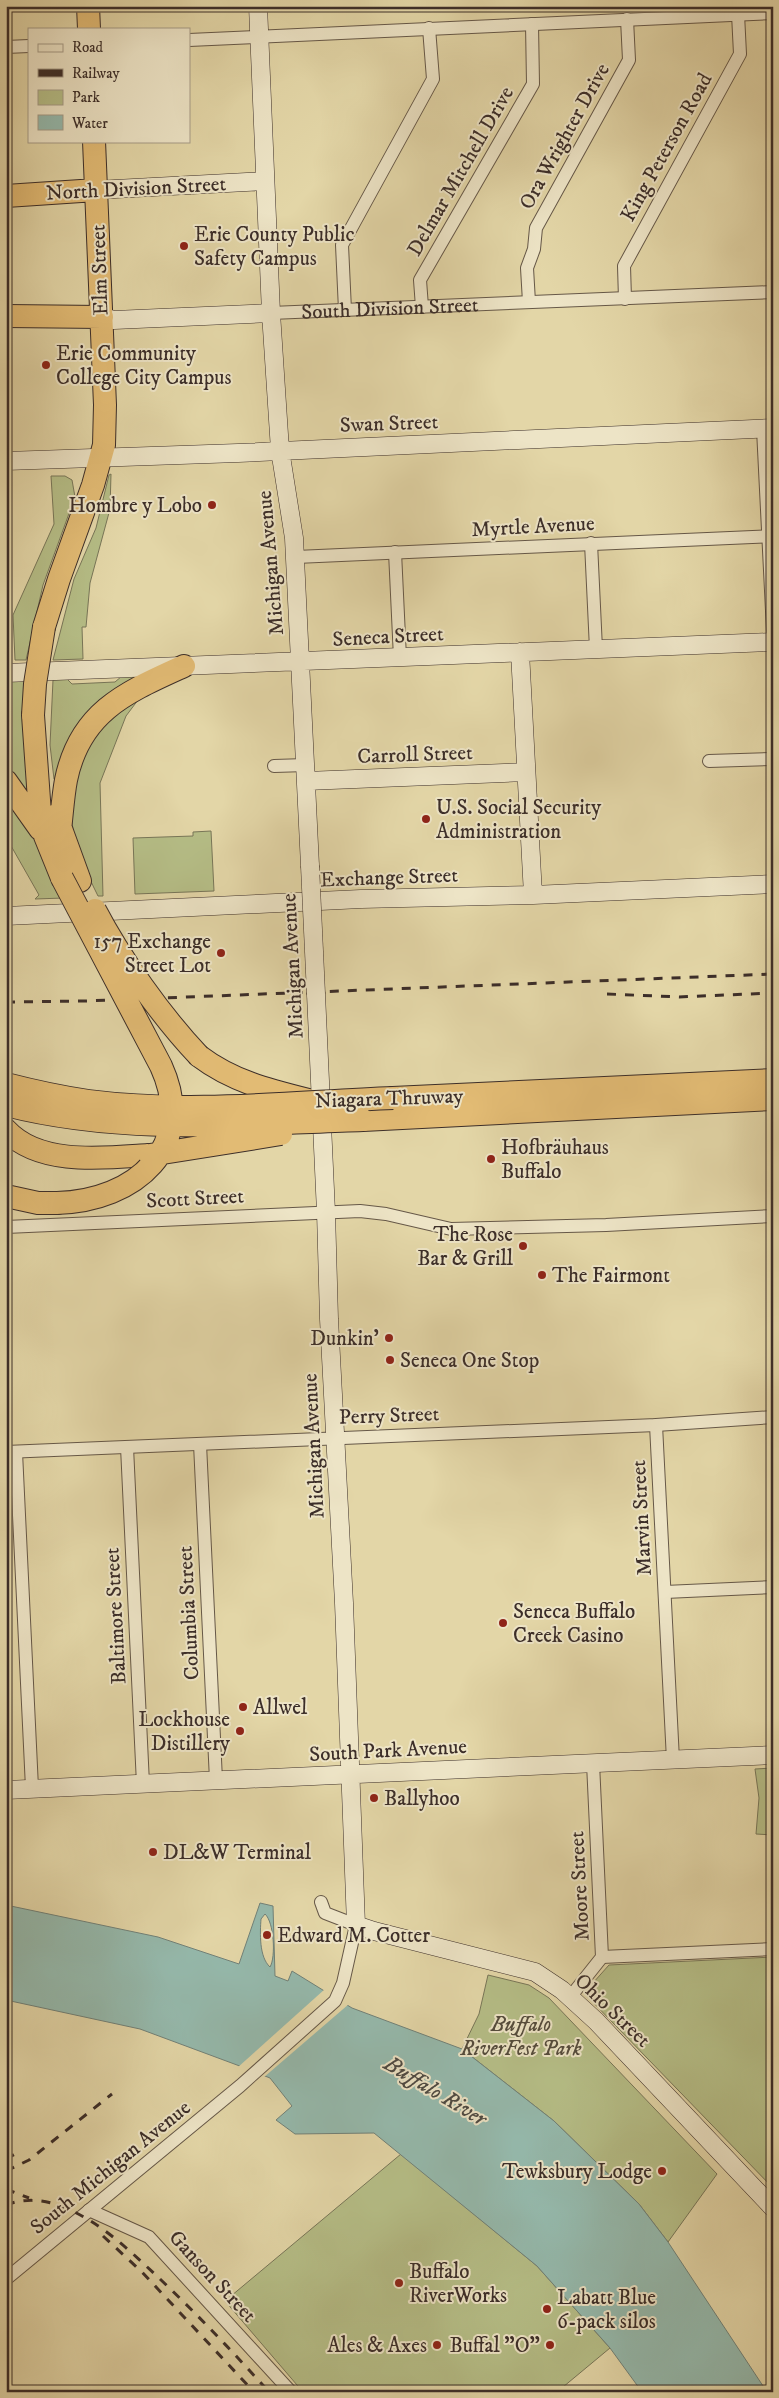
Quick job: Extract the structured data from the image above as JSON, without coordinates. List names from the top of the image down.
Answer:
{
  "streets": {
    "highway": [
      "North Division Street",
      "Elm Street",
      "South Division Street",
      "Niagara Thruway"
    ],
    "street": [
      "Ora Wrighter Drive",
      "King Peterson Road",
      "Delmar Mitchell Drive",
      "Swan Street",
      "Myrtle Avenue",
      "Michigan Avenue",
      "Seneca Street",
      "Carroll Street",
      "Exchange Street",
      "Scott Street",
      "Perry Street",
      "Marvin Street",
      "Columbia Street",
      "Baltimore Street",
      "South Park Avenue",
      "Moore Street",
      "Ohio Street",
      "South Michigan Avenue",
      "Ganson Street"
    ]
  },
  "crossings": [
    ["Ora Wrighter Drive", "South Division Street"],
    ["King Peterson Road", "South Division Street"],
    ["Delmar Mitchell Drive", "South Division Street"],
    ["North Division Street", "Elm Street"],
    ["North Division Street", "Michigan Avenue"],
    ["Elm Street", "South Division Street"],
    ["Elm Street", "Swan Street"],
    ["South Division Street", "Michigan Avenue"],
    ["Swan Street", "Michigan Avenue"],
    ["Myrtle Avenue", "Michigan Avenue"],
    ["Michigan Avenue", "Seneca Street"],
    ["Michigan Avenue", "Carroll Street"],
    ["Michigan Avenue", "Scott Street"],
    ["Michigan Avenue", "Perry Street"],
    ["Michigan Avenue", "South Park Avenue"],
    ["Michigan Avenue", "Ohio Street"],
    ["Michigan Avenue", "South Michigan Avenue"],
    ["Perry Street", "Marvin Street"],
    ["Perry Street", "Columbia Street"],
    ["Perry Street", "Baltimore Street"],
    ["Marvin Street", "South Park Avenue"],
    ["Columbia Street", "South Park Avenue"],
    ["Baltimore Street", "South Park Avenue"],
    ["South Park Avenue", "Moore Street"],
    ["Moore Street", "Ohio Street"],
    ["Ohio Street", "South Michigan Avenue"],
    ["South Michigan Avenue", "Ganson Street"]
  ],
  "water": ["Buffalo River"],
  "parks": ["Buffalo RiverFest Park"],
  "places": [
    "Erie County Public Safety Campus",
    "Erie Community College City Campus",
    "Hombre y Lobo",
    "U.S. Social Security Administration",
    "157 Exchange Street Lot",
    "Hofbräuhaus Buffalo",
    "The Rose Bar & Grill",
    "The Fairmont",
    "Dunkin'",
    "Seneca One Stop",
    "Seneca Buffalo Creek Casino",
    "Allwel",
    "Lockhouse Distillery",
    "Ballyhoo",
    "DL&W Terminal",
    "Edward M. Cotter",
    "Tewksbury Lodge",
    "Buffalo RiverWorks",
    "Labatt Blue 6-pack silos",
    "Ales & Axes",
    "Buffal \"O\""
  ],
  "legend": [
    "Road",
    "Railway",
    "Park",
    "Water"
  ]
}
